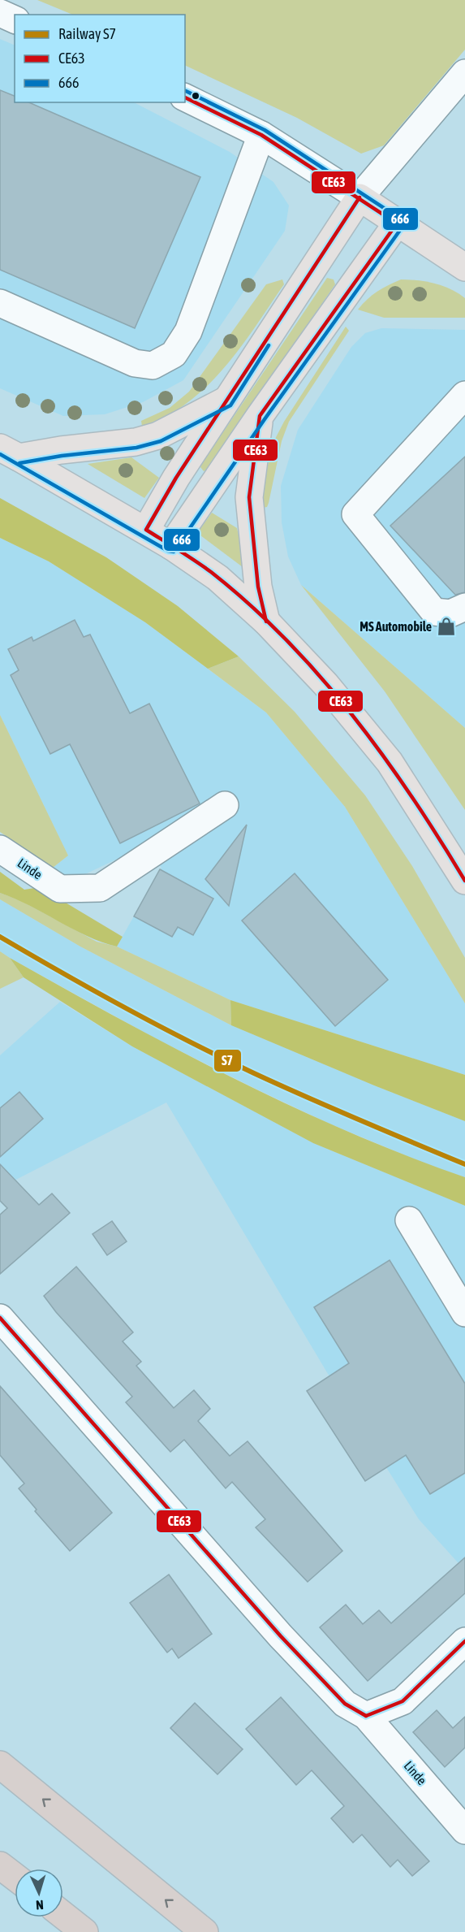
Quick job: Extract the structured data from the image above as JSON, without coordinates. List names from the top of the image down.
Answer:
{
  "streets": {
    "street": ["Linde"]
  },
  "places": {
    "shop": ["MS Automobile"]
  },
  "lines": ["transit line 666", "transit line CE63", "rail line S7"],
  "legend": ["Railway S7", "CE63", "666"],
  "north": "bottom"
}
